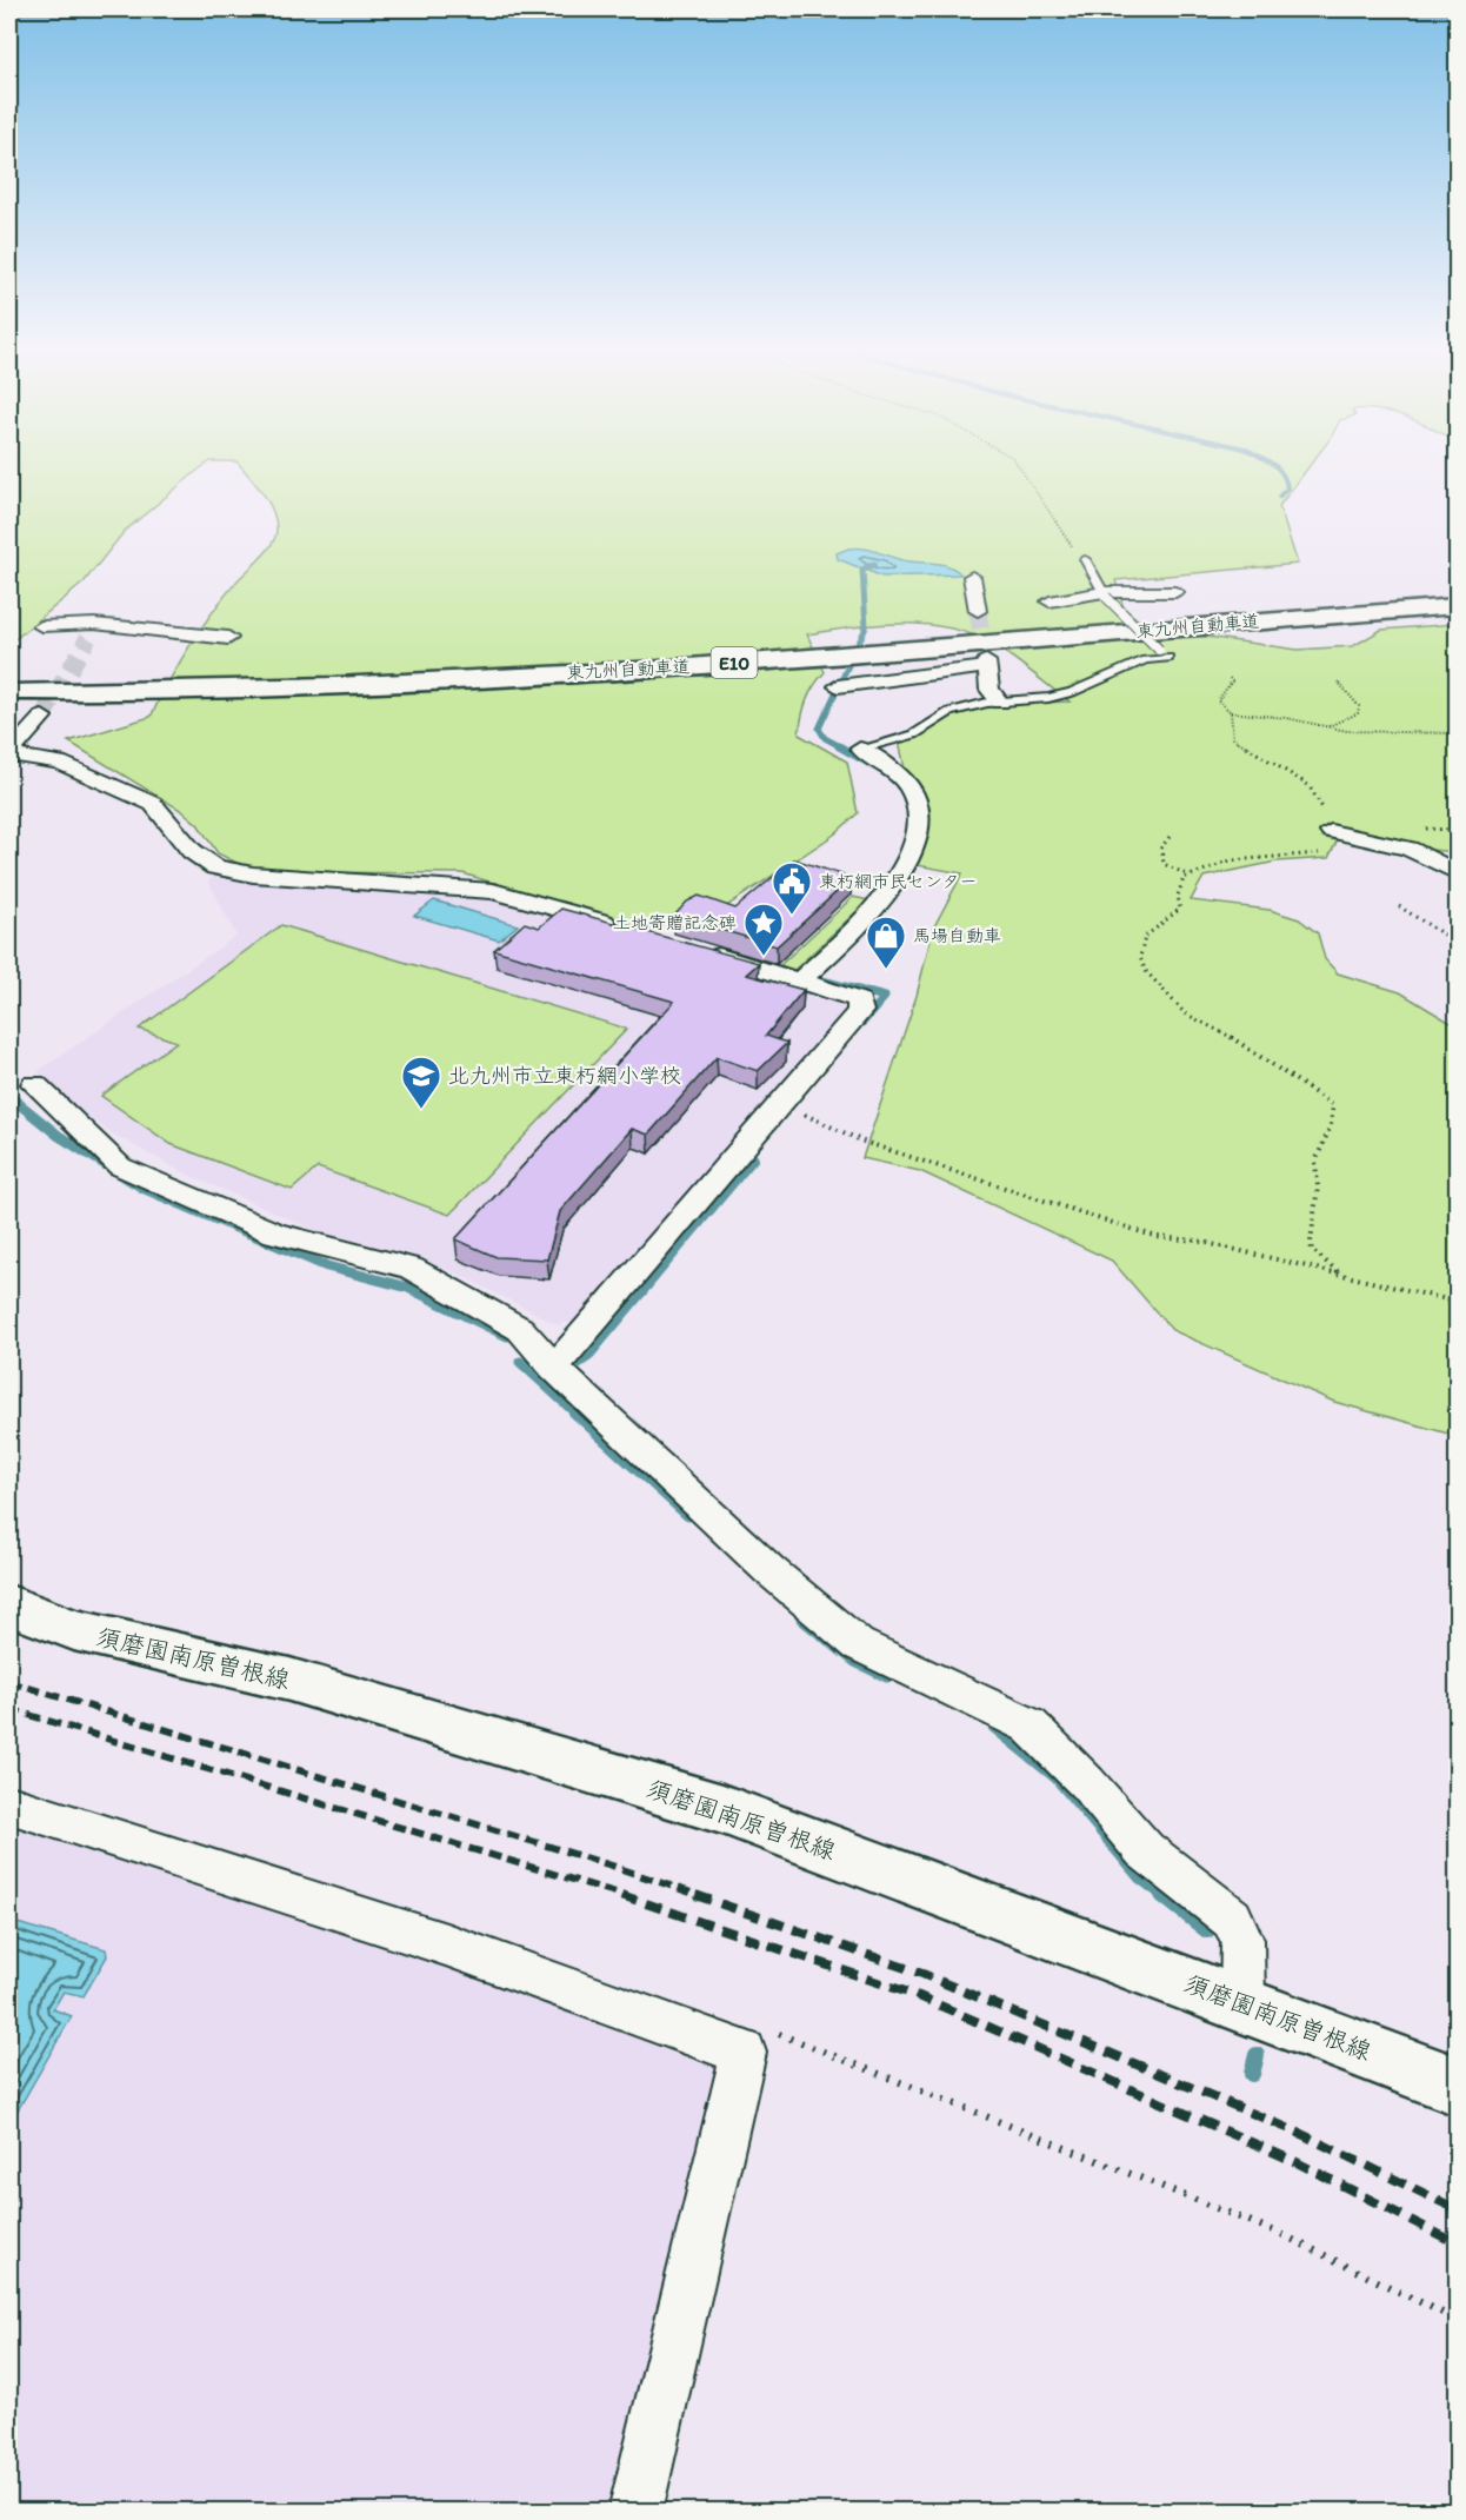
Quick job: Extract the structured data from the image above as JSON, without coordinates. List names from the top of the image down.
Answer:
{
  "streets": {
    "main road": ["東九州自動車道", "E10", "須磨園南原曽根線"]
  },
  "places": {
    "public building": ["東朽網市民センター"],
    "place": ["土地寄贈記念碑"],
    "shop": ["馬場自動車"],
    "school or university": ["北九州市立東朽網小学校"]
  }
}
